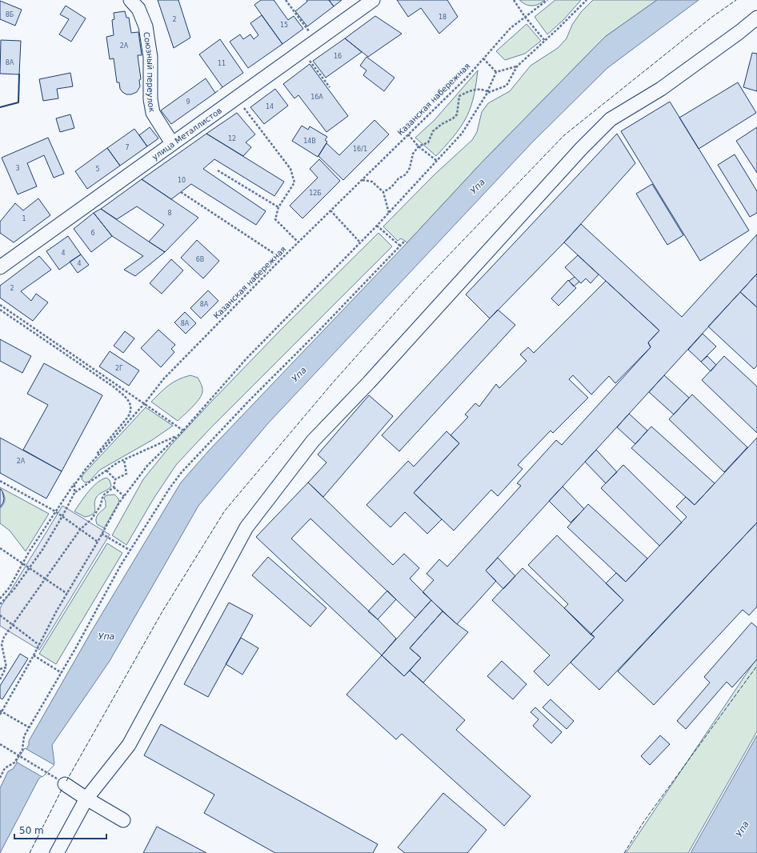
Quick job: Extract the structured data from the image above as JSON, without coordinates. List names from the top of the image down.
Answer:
{
  "streets": {
    "street": ["Союзный переулок", "улица Металлистов"],
    "path": ["Казанская набережная"]
  },
  "crossings": [
    ["Союзный переулок", "улица Металлистов"]
  ],
  "water": ["Упа"],
  "house_numbers": [
    "8Б",
    "18",
    "2",
    "15",
    "2А",
    "16",
    "8А",
    "11",
    "16А",
    "9",
    "14",
    "12",
    "14В",
    "7",
    "16/1",
    "3",
    "5",
    "10",
    "12Б",
    "8",
    "1",
    "6",
    "4",
    "6В",
    "4",
    "2",
    "8А",
    "8А",
    "2Г",
    "2А"
  ],
  "scale_bar": "50 m"
}
